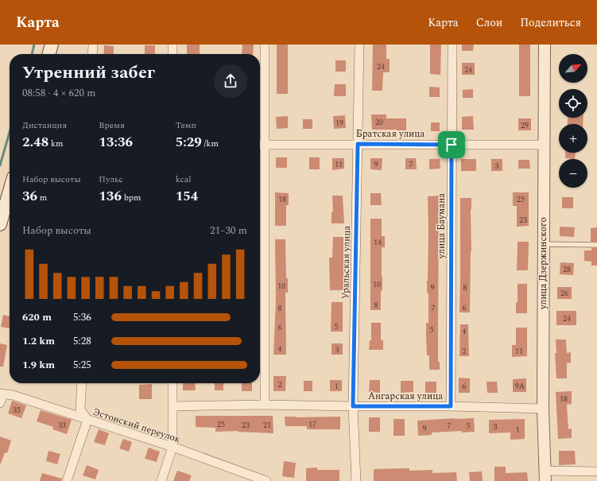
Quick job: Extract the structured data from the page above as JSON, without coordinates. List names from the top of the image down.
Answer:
{
  "streets": {
    "street": [
      "Братская улица",
      "улица Баумана",
      "Уральская улица",
      "улица Дзержинского",
      "Ангарская улица",
      "Эстонский переулок"
    ]
  },
  "crossings": [
    ["Братская улица", "улица Баумана"],
    ["Братская улица", "Уральская улица"],
    ["Братская улица", "улица Дзержинского"],
    ["улица Баумана", "Ангарская улица"],
    ["Уральская улица", "Ангарская улица"],
    ["улица Дзержинского", "Ангарская улица"]
  ],
  "house_numbers": [
    "24",
    "24",
    "20",
    "19",
    "29",
    "11",
    "9",
    "7",
    "3",
    "18",
    "25",
    "23",
    "14",
    "28",
    "10",
    "10",
    "9",
    "8",
    "26",
    "8",
    "6",
    "8",
    "7",
    "24",
    "5",
    "6",
    "5",
    "4",
    "4",
    "3",
    "2",
    "11",
    "2",
    "1",
    "6",
    "9А",
    "18",
    "35",
    "25",
    "17",
    "33",
    "23",
    "21",
    "7",
    "5",
    "3",
    "9",
    "1"
  ],
  "north": "top right",
  "page": {
    "header": "Карта",
    "nav": ["Карта", "Слои", "Поделиться"],
    "map_buttons": ["+", "−"],
    "heading": ["Утренний забег", "08:58 · 4 × 620 m"],
    "stats": [
      ["Дистанция", "2.48 km"],
      ["Время", "13:36"],
      ["Темп", "5:29 /km"],
      ["Набор высоты", "36 m"],
      ["Пульс", "136 bpm"],
      ["kcal", "154"]
    ],
    "chart": ["Набор высоты", "21–30 m"],
    "list": [
      {
        "name": "620 m",
        "note": "5:36"
      },
      {
        "name": "1.2 km",
        "note": "5:28"
      },
      {
        "name": "1.9 km",
        "note": "5:25"
      }
    ]
  }
}
